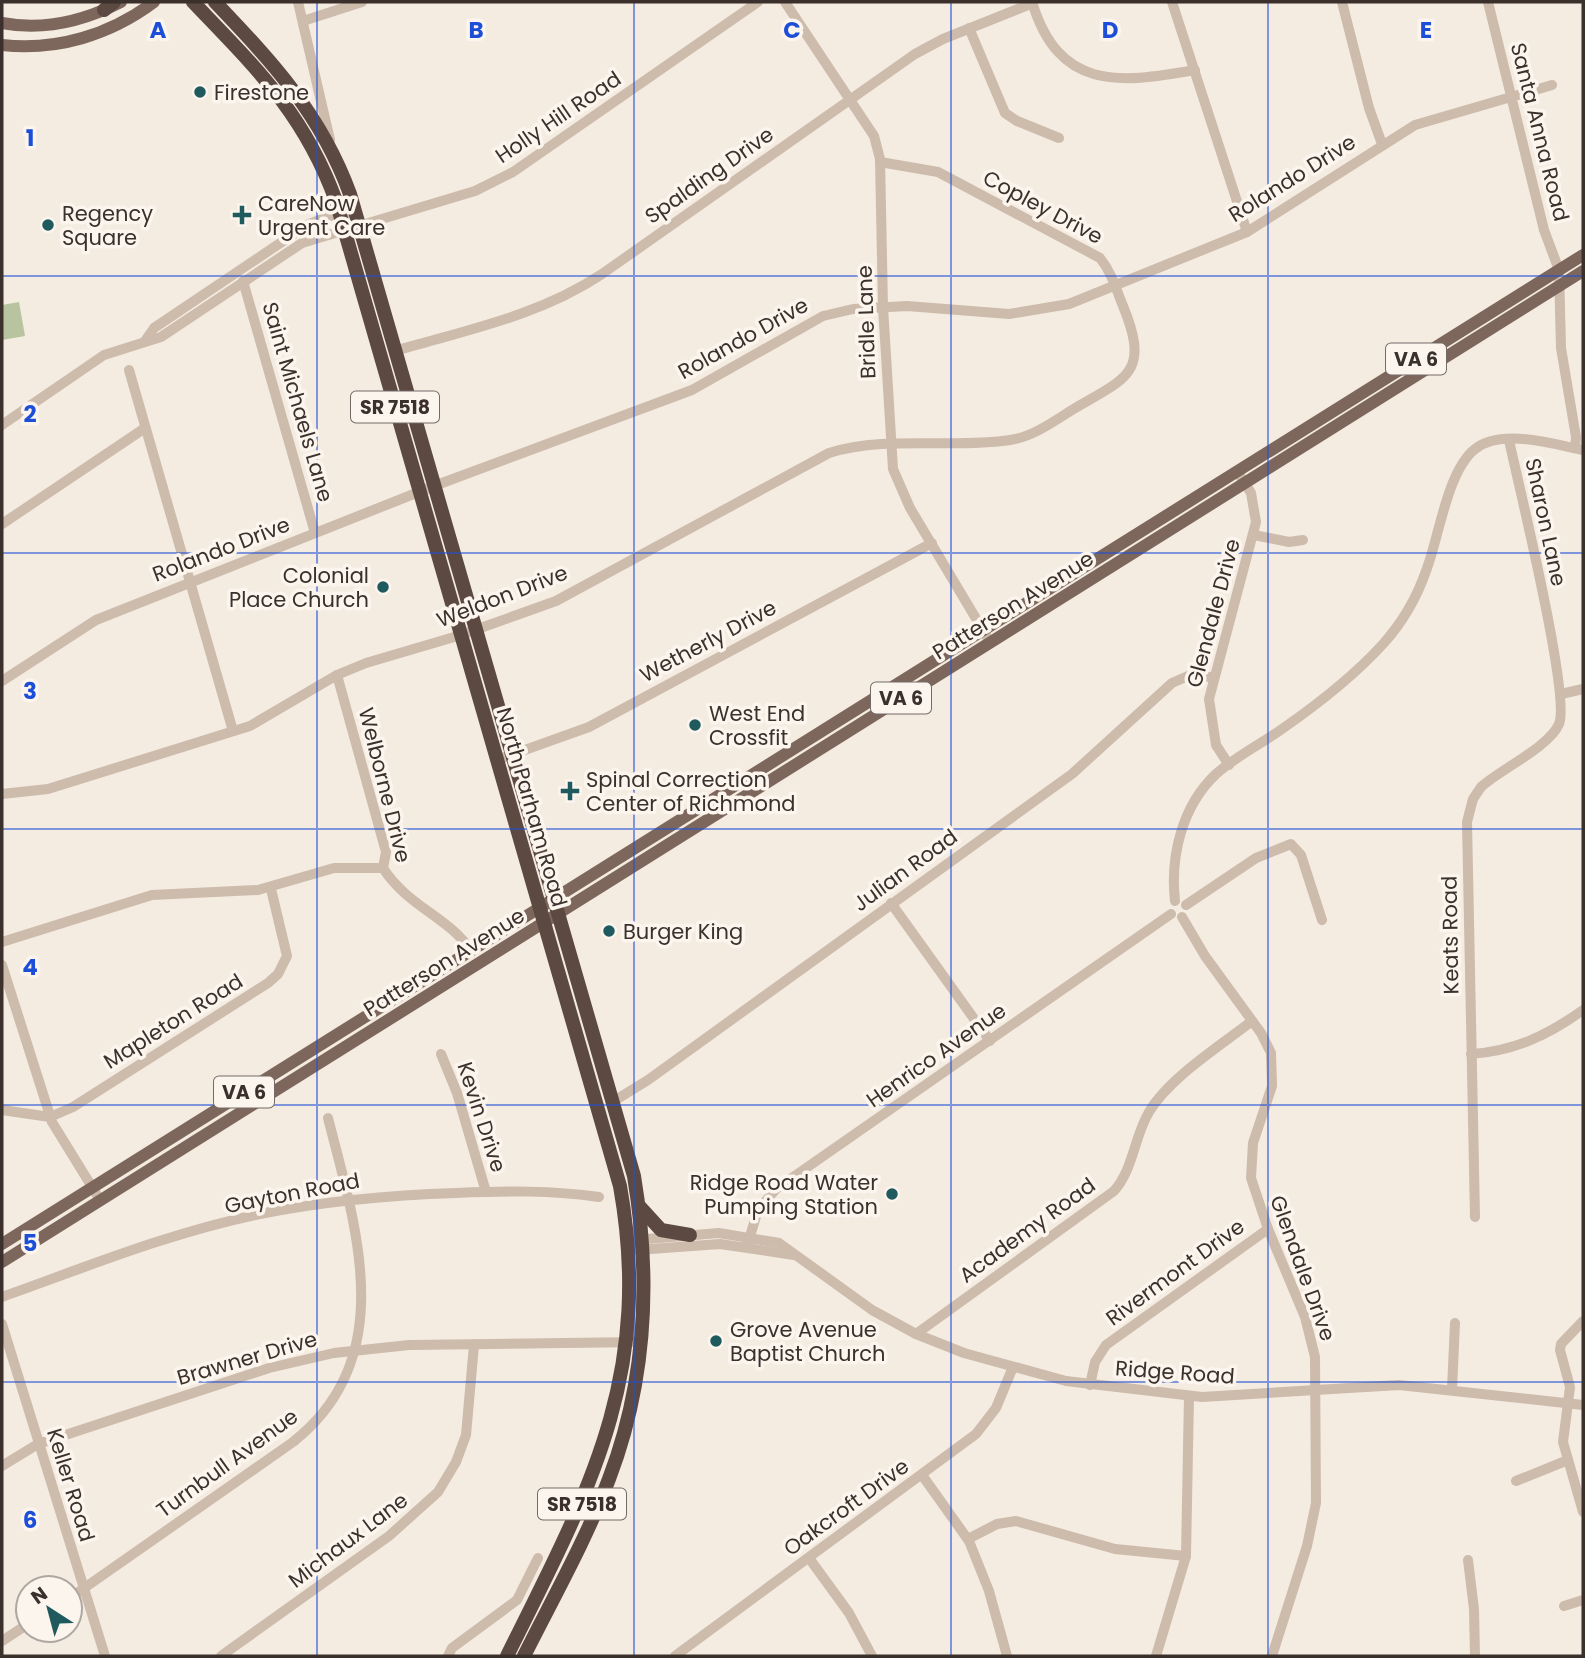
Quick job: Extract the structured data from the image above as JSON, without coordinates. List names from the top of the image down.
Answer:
{
  "streets": {
    "highway": ["SR 7518", "North Parham Road"],
    "main road": ["VA 6", "Patterson Avenue"],
    "street": [
      "Holly Hill Road",
      "Santa Anna Road",
      "Spalding Drive",
      "Rolando Drive",
      "Copley Drive",
      "Bridle Lane",
      "Saint Michaels Lane",
      "Sharon Lane",
      "Weldon Drive",
      "Glendale Drive",
      "Wetherly Drive",
      "Welborne Drive",
      "Julian Road",
      "Keats Road",
      "Mapleton Road",
      "Henrico Avenue",
      "Kevin Drive",
      "Gayton Road",
      "Academy Road",
      "Rivermont Drive",
      "Brawner Drive",
      "Ridge Road",
      "Turnbull Avenue",
      "Keller Road",
      "Oakcroft Drive",
      "Michaux Lane"
    ]
  },
  "crossings": [
    ["Holly Hill Road", "Saint Michaels Lane"],
    ["Holly Hill Road", "North Parham Road"],
    ["Santa Anna Road", "Rolando Drive"],
    ["Santa Anna Road", "Patterson Avenue"],
    ["Spalding Drive", "Bridle Lane"],
    ["Spalding Drive", "North Parham Road"],
    ["Rolando Drive", "Copley Drive"],
    ["Rolando Drive", "Bridle Lane"],
    ["Rolando Drive", "Saint Michaels Lane"],
    ["Rolando Drive", "North Parham Road"],
    ["Copley Drive", "Bridle Lane"],
    ["Copley Drive", "Weldon Drive"],
    ["Bridle Lane", "Weldon Drive"],
    ["Bridle Lane", "Patterson Avenue"],
    ["Bridle Lane", "Wetherly Drive"],
    ["Sharon Lane", "Keats Road"],
    ["Weldon Drive", "Welborne Drive"],
    ["Weldon Drive", "North Parham Road"],
    ["Patterson Avenue", "Glendale Drive"],
    ["Patterson Avenue", "Welborne Drive"],
    ["Patterson Avenue", "North Parham Road"],
    ["Glendale Drive", "Julian Road"],
    ["Glendale Drive", "Henrico Avenue"],
    ["Glendale Drive", "Academy Road"],
    ["Glendale Drive", "Rivermont Drive"],
    ["Glendale Drive", "Ridge Road"],
    ["Wetherly Drive", "North Parham Road"],
    ["North Parham Road", "Julian Road"],
    ["North Parham Road", "Brawner Drive"],
    ["North Parham Road", "Ridge Road"],
    ["Henrico Avenue", "Ridge Road"],
    ["Kevin Drive", "Gayton Road"],
    ["Gayton Road", "Turnbull Avenue"],
    ["Academy Road", "Ridge Road"],
    ["Rivermont Drive", "Ridge Road"],
    ["Brawner Drive", "Turnbull Avenue"],
    ["Brawner Drive", "Keller Road"],
    ["Brawner Drive", "Michaux Lane"],
    ["Ridge Road", "Oakcroft Drive"]
  ],
  "places": {
    "other": [
      "Firestone",
      "Regency Square",
      "Colonial Place Church",
      "West End Crossfit",
      "Burger King",
      "Ridge Road Water Pumping Station",
      "Grove Avenue Baptist Church"
    ],
    "health": ["CareNow Urgent Care", "Spinal Correction Center of Richmond"]
  },
  "north": "top left",
  "grid": {
    "columns": [
      "A",
      "B",
      "C",
      "D",
      "E"
    ],
    "rows": [
      "1",
      "2",
      "3",
      "4",
      "5",
      "6"
    ]
  }
}
